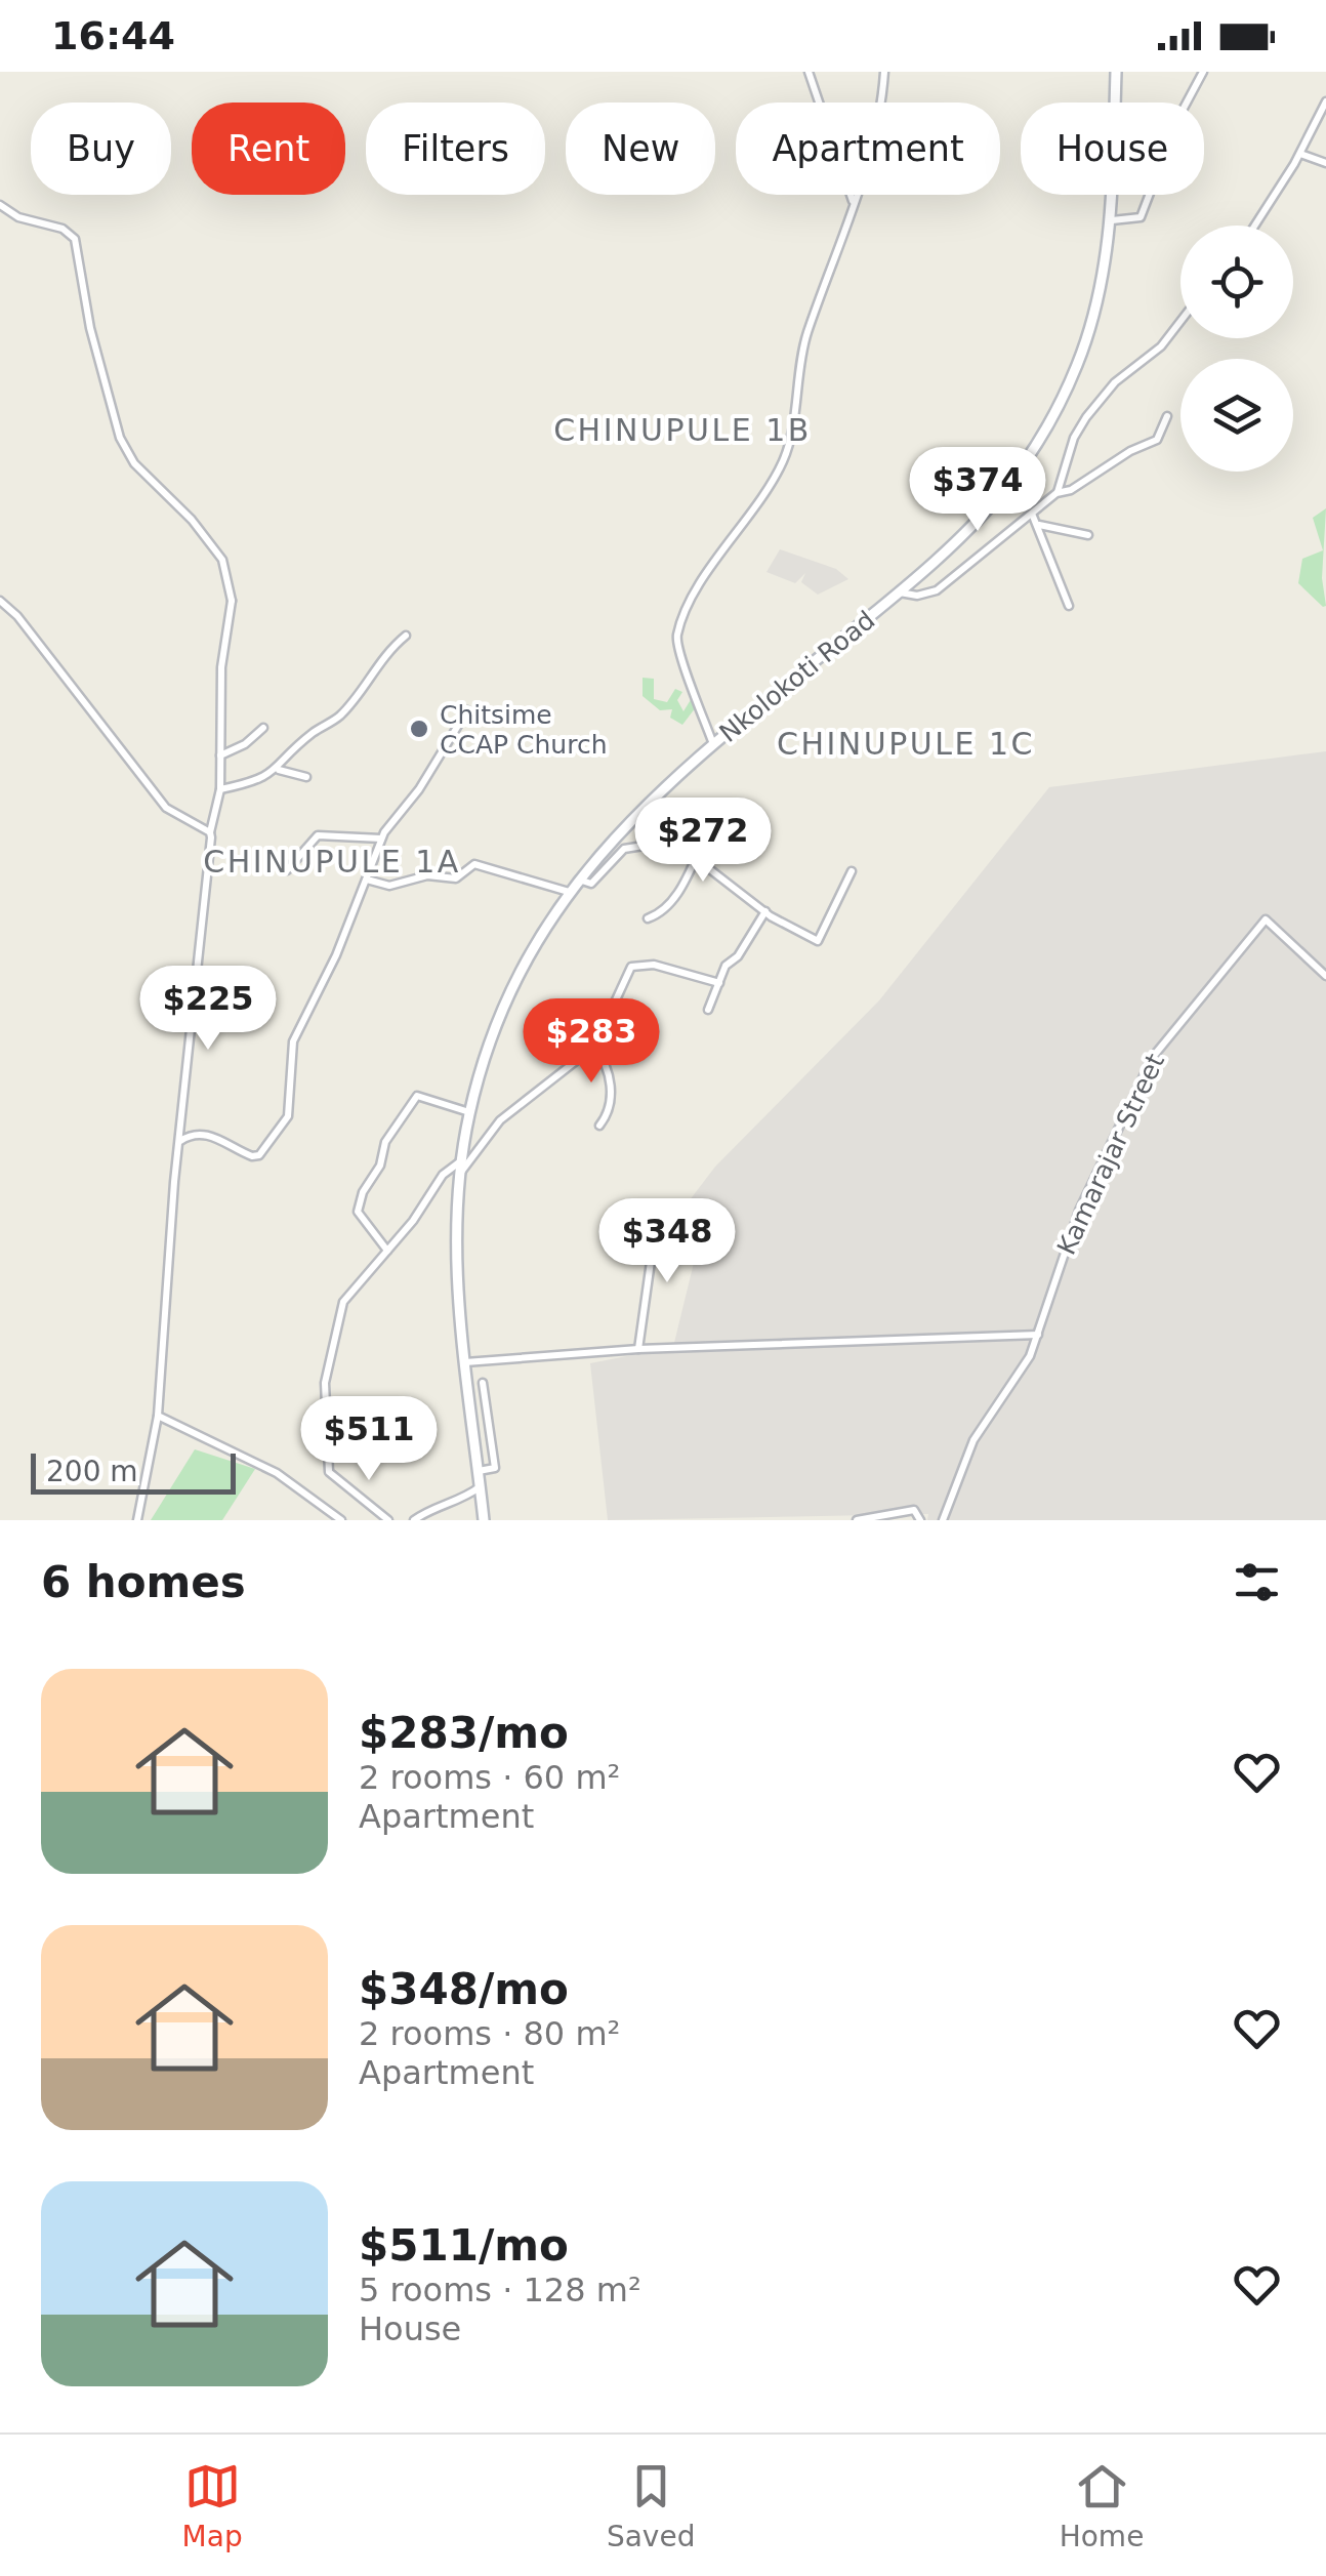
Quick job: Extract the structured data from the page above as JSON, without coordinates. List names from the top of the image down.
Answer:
{
  "streets": {
    "main road": ["Nkolokoti Road"],
    "street": ["Kamarajar Street"]
  },
  "districts": ["CHINUPULE 1B", "CHINUPULE 1C", "CHINUPULE 1A"],
  "places": ["Chitsime CCAP Church"],
  "scale_bar": "200 m",
  "page": {
    "status": "16:44",
    "chip": [
      "Buy",
      "Rent",
      "Filters",
      "New",
      "Apartment",
      "House"
    ],
    "price": [
      "$374",
      "$272",
      "$225",
      "$283",
      "$348",
      "$511"
    ],
    "scale": "200 m",
    "heading": "6 homes",
    "list": [
      {
        "name": "$283/mo",
        "note": "2 rooms · 60 m² · Apartment"
      },
      {
        "name": "$348/mo",
        "note": "2 rooms · 80 m² · Apartment"
      },
      {
        "name": "$511/mo",
        "note": "5 rooms · 128 m² · House"
      }
    ],
    "tabs": ["Map", "Saved", "Home"]
  }
}
